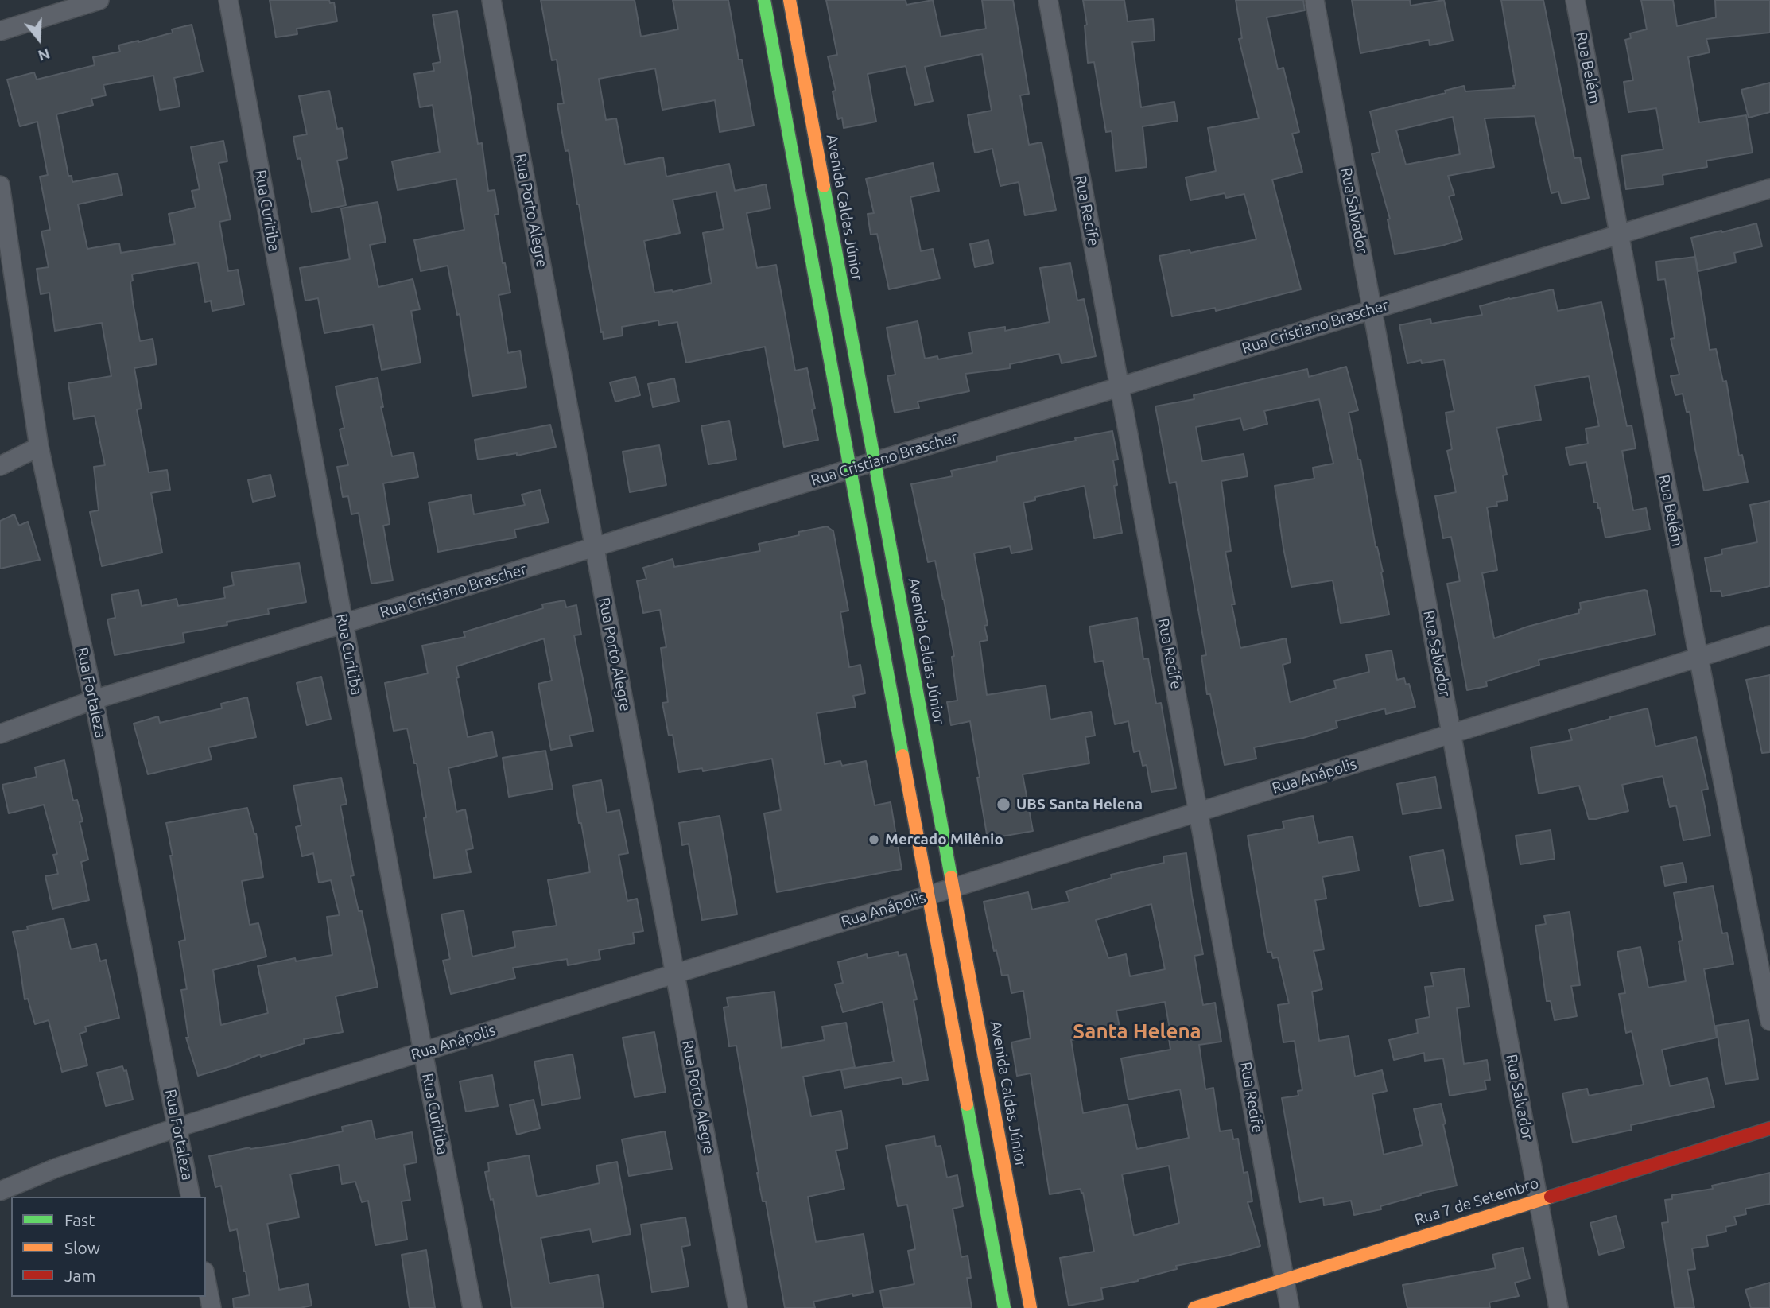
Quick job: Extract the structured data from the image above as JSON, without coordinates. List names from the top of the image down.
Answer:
{
  "streets": {
    "main road": ["Avenida Caldas Júnior", "Rua 7 de Setembro"],
    "street": [
      "Rua Belém",
      "Rua Curitiba",
      "Rua Porto Alegre",
      "Rua Recife",
      "Rua Salvador",
      "Rua Cristiano Brascher",
      "Rua Fortaleza",
      "Rua Anápolis"
    ]
  },
  "crossings": [
    ["Rua Belém", "Rua Cristiano Brascher"],
    ["Rua Belém", "Rua Anápolis"],
    ["Avenida Caldas Júnior", "Rua Cristiano Brascher"],
    ["Avenida Caldas Júnior", "Rua Anápolis"],
    ["Rua Curitiba", "Rua Cristiano Brascher"],
    ["Rua Curitiba", "Rua Anápolis"],
    ["Rua Porto Alegre", "Rua Cristiano Brascher"],
    ["Rua Porto Alegre", "Rua Anápolis"],
    ["Rua Recife", "Rua Cristiano Brascher"],
    ["Rua Recife", "Rua Anápolis"],
    ["Rua Recife", "Rua 7 de Setembro"],
    ["Rua Salvador", "Rua Cristiano Brascher"],
    ["Rua Salvador", "Rua Anápolis"],
    ["Rua Salvador", "Rua 7 de Setembro"],
    ["Rua Cristiano Brascher", "Rua Fortaleza"],
    ["Rua Fortaleza", "Rua Anápolis"]
  ],
  "districts": ["Santa Helena"],
  "places": ["UBS Santa Helena", "Mercado Milênio"],
  "legend": ["Fast", "Slow", "Jam"],
  "north": "bottom"
}
